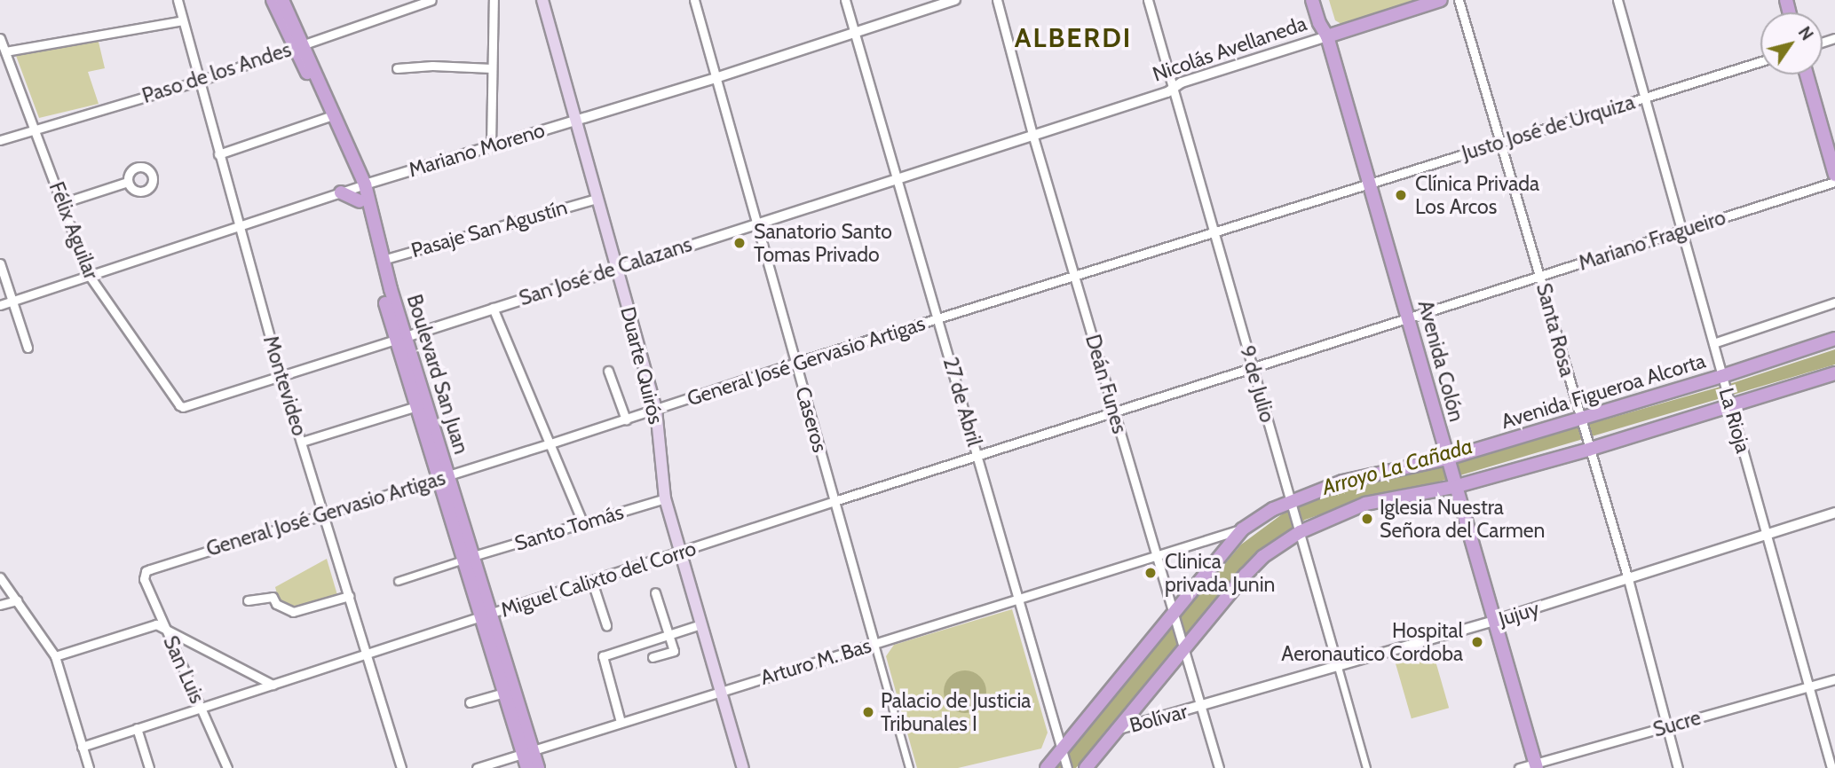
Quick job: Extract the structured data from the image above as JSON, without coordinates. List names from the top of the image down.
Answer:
{
  "streets": {
    "main road": [
      "Nicolás Avellaneda",
      "Avenida Colón",
      "Duarte Quirós",
      "Boulevard San Juan",
      "Avenida Figueroa Alcorta"
    ],
    "street": [
      "Paso de los Andes",
      "Justo José de Urquiza",
      "Mariano Moreno",
      "Pasaje San Agustín",
      "Félix Aguilar",
      "Mariano Fragueiro",
      "San José de Calazans",
      "Santa Rosa",
      "General José Gervasio Artigas",
      "Deán Funes",
      "9 de Julio",
      "Montevideo",
      "27 de Abril",
      "Caseros",
      "La Rioja",
      "Santo Tomás",
      "Miguel Calixto del Corro",
      "Jujuy",
      "Arturo M. Bas",
      "San Luis",
      "Bolívar",
      "Sucre"
    ]
  },
  "crossings": [
    ["Nicolás Avellaneda", "San José de Calazans"],
    ["Nicolás Avellaneda", "Avenida Colón"],
    ["Nicolás Avellaneda", "Deán Funes"],
    ["Nicolás Avellaneda", "9 de Julio"],
    ["Paso de los Andes", "Félix Aguilar"],
    ["Paso de los Andes", "Boulevard San Juan"],
    ["Paso de los Andes", "Montevideo"],
    ["Justo José de Urquiza", "Santa Rosa"],
    ["Justo José de Urquiza", "General José Gervasio Artigas"],
    ["Justo José de Urquiza", "Avenida Colón"],
    ["Justo José de Urquiza", "Deán Funes"],
    ["Justo José de Urquiza", "9 de Julio"],
    ["Justo José de Urquiza", "La Rioja"],
    ["Mariano Moreno", "Félix Aguilar"],
    ["Mariano Moreno", "Duarte Quirós"],
    ["Mariano Moreno", "Boulevard San Juan"],
    ["Mariano Moreno", "Montevideo"],
    ["Mariano Moreno", "27 de Abril"],
    ["Mariano Moreno", "Caseros"],
    ["Pasaje San Agustín", "Duarte Quirós"],
    ["Pasaje San Agustín", "Boulevard San Juan"],
    ["Félix Aguilar", "San José de Calazans"],
    ["Mariano Fragueiro", "Santa Rosa"],
    ["Mariano Fragueiro", "Avenida Colón"],
    ["Mariano Fragueiro", "Deán Funes"],
    ["Mariano Fragueiro", "9 de Julio"],
    ["Mariano Fragueiro", "La Rioja"],
    ["Mariano Fragueiro", "Miguel Calixto del Corro"],
    ["San José de Calazans", "Duarte Quirós"],
    ["San José de Calazans", "Boulevard San Juan"],
    ["San José de Calazans", "Deán Funes"],
    ["San José de Calazans", "Montevideo"],
    ["San José de Calazans", "27 de Abril"],
    ["San José de Calazans", "Caseros"],
    ["Santa Rosa", "Avenida Figueroa Alcorta"],
    ["Santa Rosa", "Jujuy"],
    ["Santa Rosa", "Sucre"],
    ["General José Gervasio Artigas", "Duarte Quirós"],
    ["General José Gervasio Artigas", "Boulevard San Juan"],
    ["General José Gervasio Artigas", "Deán Funes"],
    ["General José Gervasio Artigas", "Montevideo"],
    ["General José Gervasio Artigas", "27 de Abril"],
    ["General José Gervasio Artigas", "Caseros"],
    ["General José Gervasio Artigas", "San Luis"],
    ["Avenida Colón", "Avenida Figueroa Alcorta"],
    ["Avenida Colón", "Jujuy"],
    ["Avenida Colón", "Sucre"],
    ["Duarte Quirós", "Santo Tomás"],
    ["Duarte Quirós", "Miguel Calixto del Corro"],
    ["Duarte Quirós", "Arturo M. Bas"],
    ["Boulevard San Juan", "Santo Tomás"],
    ["Boulevard San Juan", "Miguel Calixto del Corro"],
    ["Boulevard San Juan", "Arturo M. Bas"],
    ["Deán Funes", "Avenida Figueroa Alcorta"],
    ["Deán Funes", "Miguel Calixto del Corro"],
    ["Deán Funes", "Jujuy"],
    ["Deán Funes", "Arturo M. Bas"],
    ["Deán Funes", "Bolívar"],
    ["9 de Julio", "Avenida Figueroa Alcorta"],
    ["9 de Julio", "Jujuy"],
    ["Montevideo", "Miguel Calixto del Corro"],
    ["Avenida Figueroa Alcorta", "27 de Abril"],
    ["Avenida Figueroa Alcorta", "La Rioja"],
    ["Avenida Figueroa Alcorta", "Arturo M. Bas"],
    ["27 de Abril", "Miguel Calixto del Corro"],
    ["27 de Abril", "Arturo M. Bas"],
    ["Caseros", "Miguel Calixto del Corro"],
    ["Caseros", "Arturo M. Bas"],
    ["La Rioja", "Jujuy"],
    ["La Rioja", "Sucre"],
    ["Miguel Calixto del Corro", "San Luis"],
    ["Jujuy", "Bolívar"]
  ],
  "districts": ["ALBERDI"],
  "water": ["Arroyo La Cañada"],
  "places": [
    "Clínica Privada Los Arcos",
    "Sanatorio Santo Tomas Privado",
    "Iglesia Nuestra Señora del Carmen",
    "Clinica privada Junin",
    "Hospital Aeronautico Cordoba",
    "Palacio de Justicia Tribunales I"
  ],
  "north": "top right"
}
